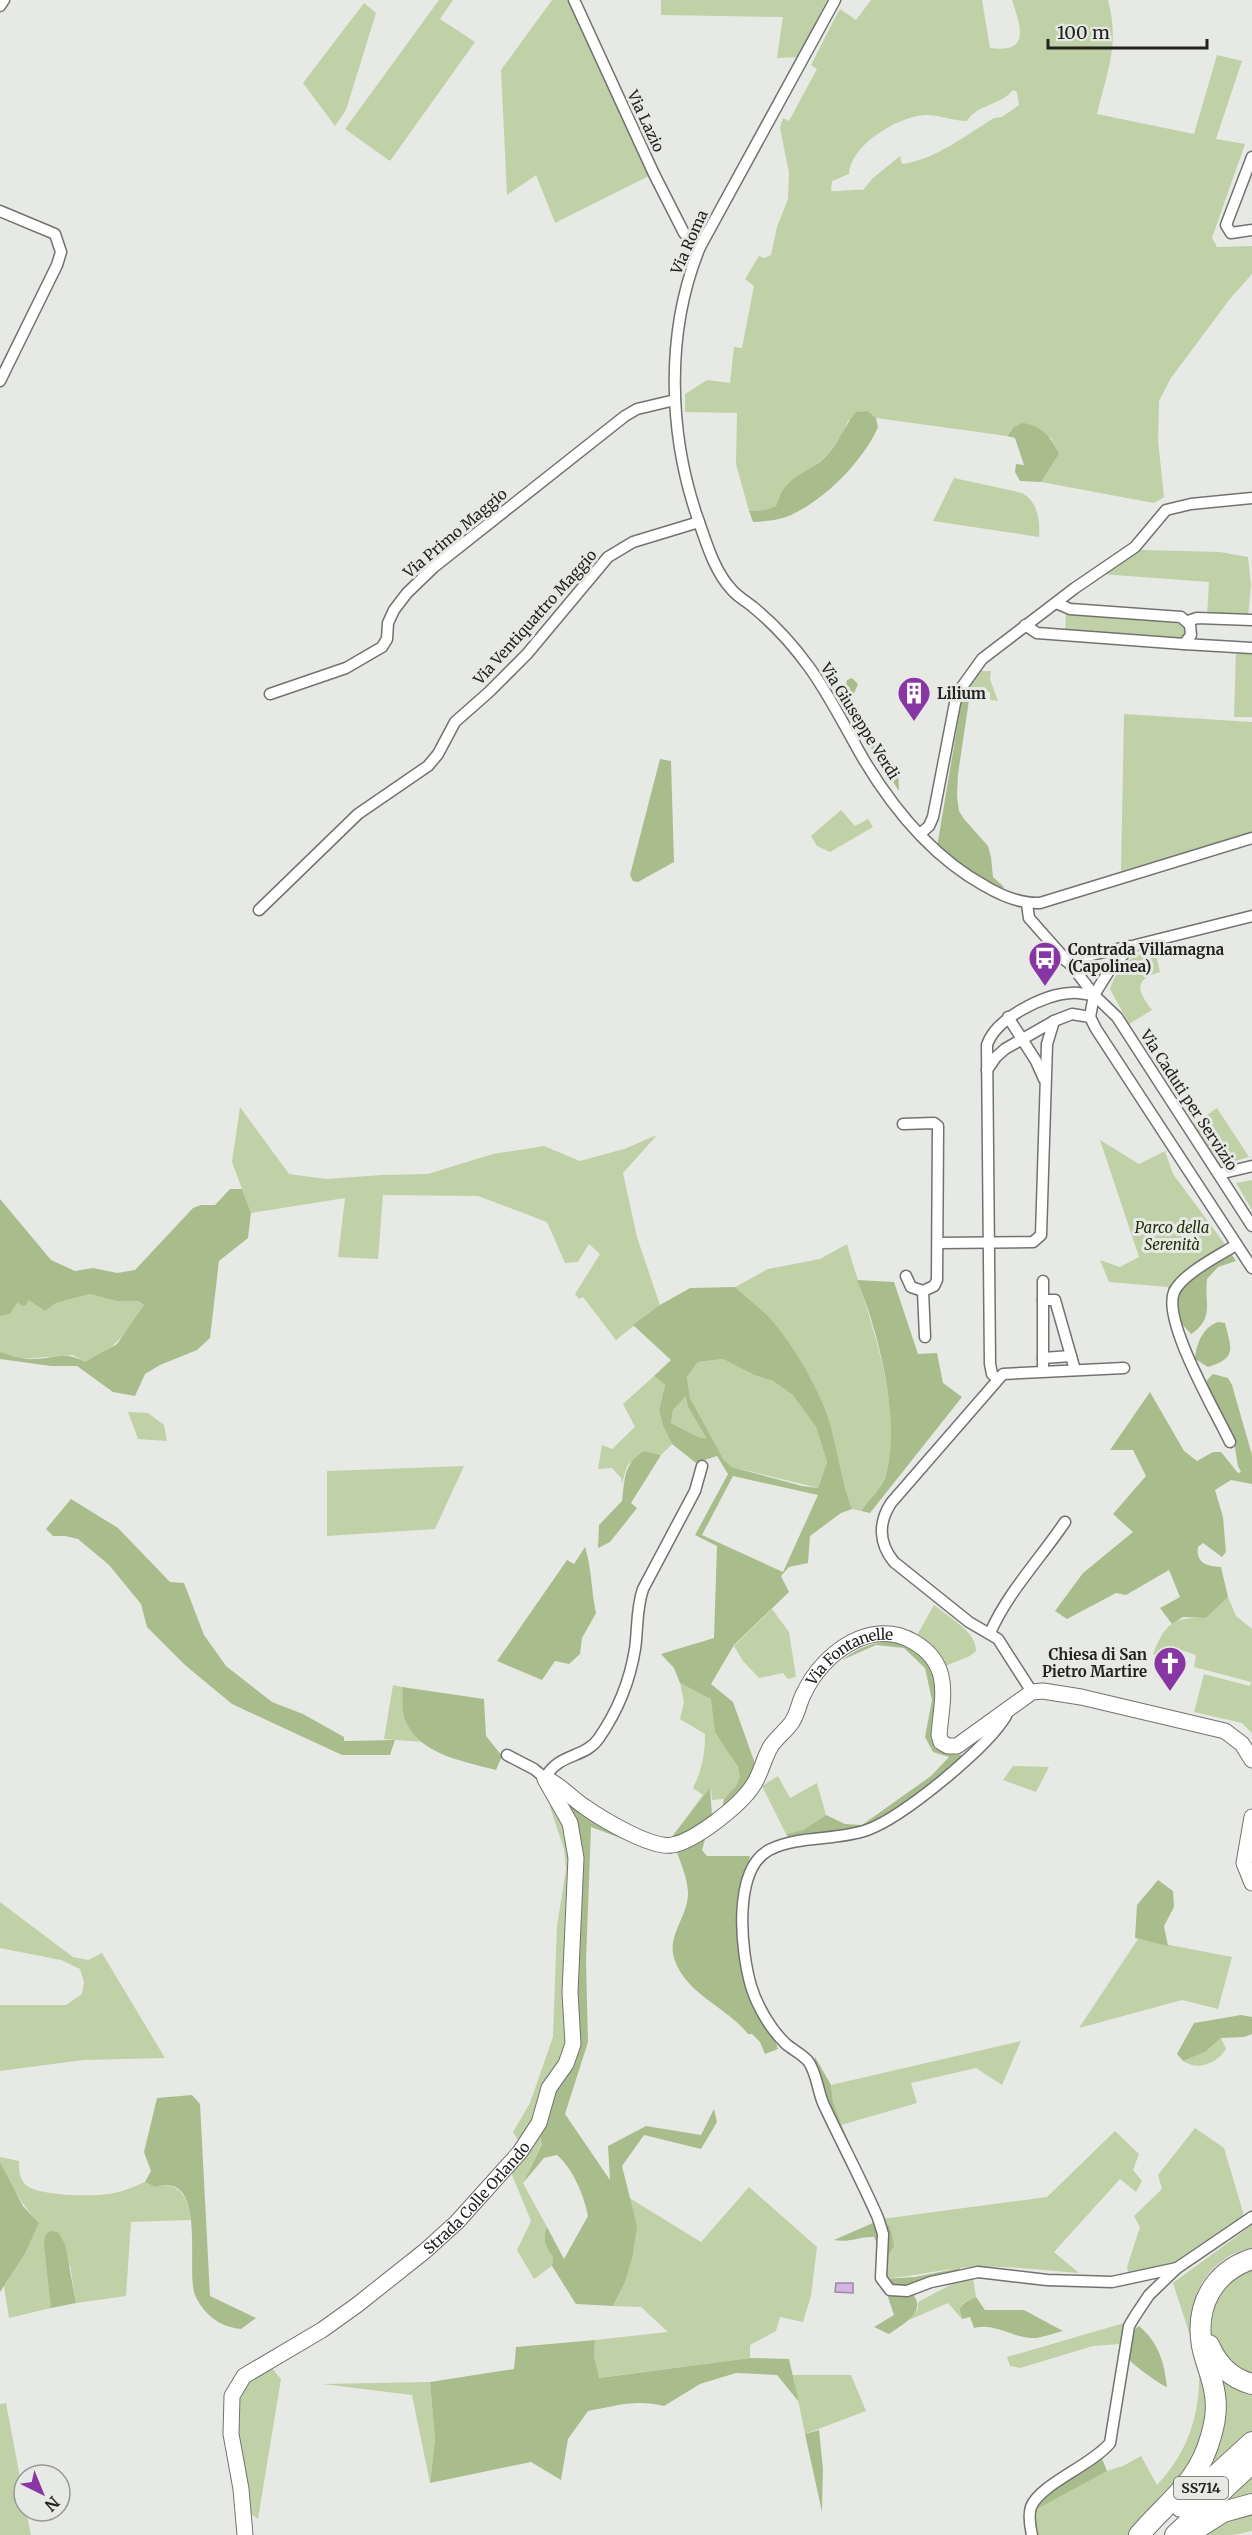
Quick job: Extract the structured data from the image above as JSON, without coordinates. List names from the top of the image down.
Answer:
{
  "streets": {
    "highway": ["SS714"],
    "street": [
      "Via Lazio",
      "Via Roma",
      "Via Primo Maggio",
      "Via Ventiquattro Maggio",
      "Via Giuseppe Verdi",
      "Via Caduti per Servizio",
      "Via Fontanelle",
      "Strada Colle Orlando"
    ]
  },
  "crossings": [
    ["Via Lazio", "Via Roma"],
    ["Via Roma", "Via Primo Maggio"],
    ["Via Roma", "Via Ventiquattro Maggio"],
    ["Via Roma", "Via Giuseppe Verdi"],
    ["Via Ventiquattro Maggio", "Via Giuseppe Verdi"],
    ["Via Giuseppe Verdi", "Via Caduti per Servizio"],
    ["Via Fontanelle", "Strada Colle Orlando"]
  ],
  "parks": ["Parco della Serenità"],
  "places": {
    "building": ["Lilium"],
    "bus stop": ["Contrada Villamagna (Capolinea)"],
    "church": ["Chiesa di San Pietro Martire"]
  },
  "scale_bar": "100 m",
  "north": "bottom right"
}
